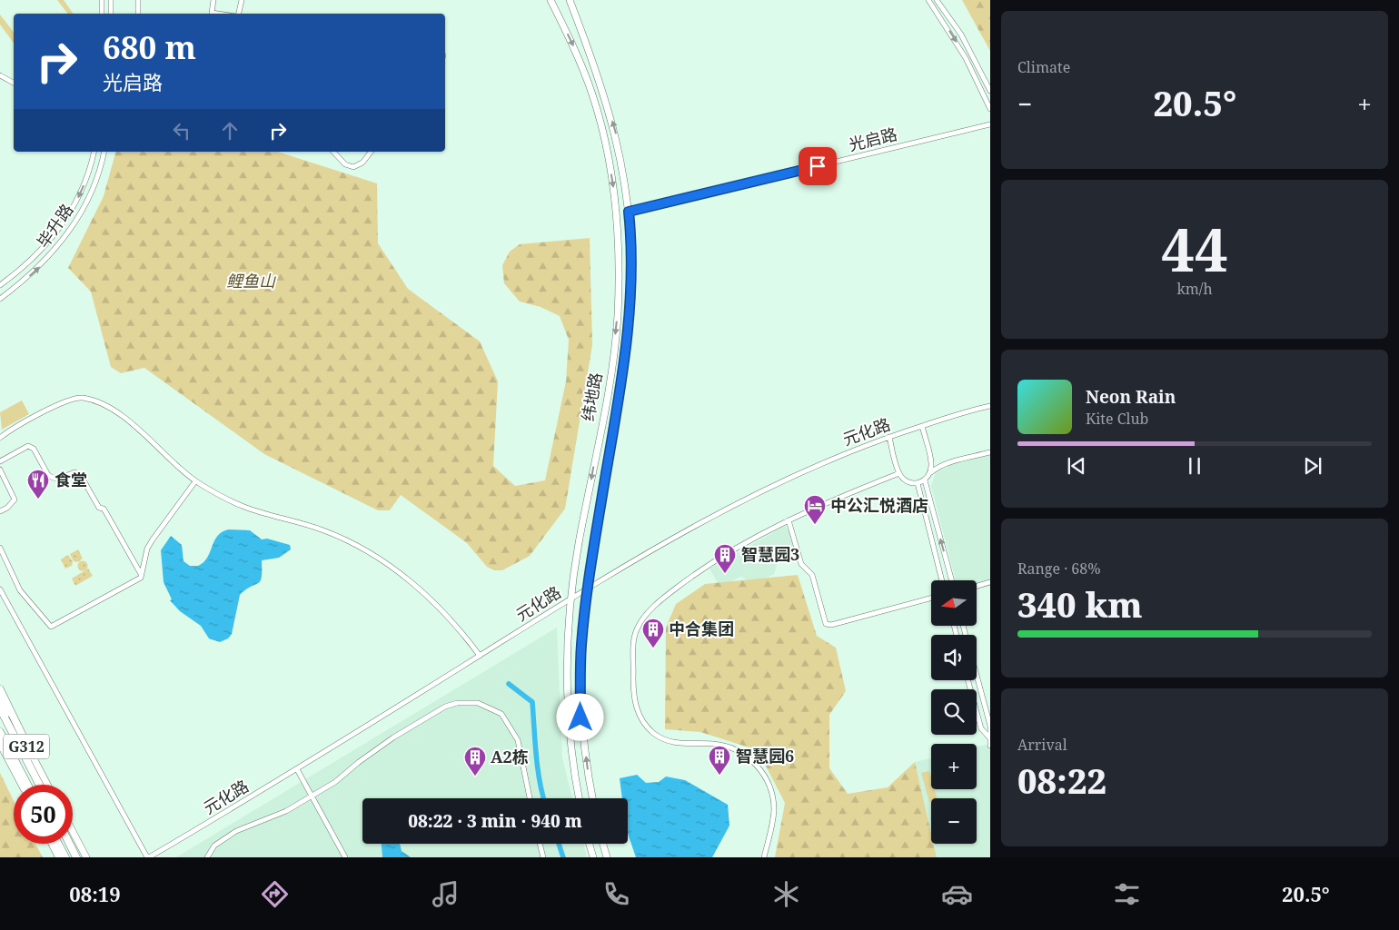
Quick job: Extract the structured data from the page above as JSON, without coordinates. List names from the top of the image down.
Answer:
{
  "streets": {
    "highway": ["G312"],
    "main road": ["纬地路"],
    "street": ["光启路", "毕升路", "元化路"]
  },
  "crossings": [
    ["光启路", "纬地路"],
    ["纬地路", "元化路"]
  ],
  "parks": ["鲤鱼山"],
  "places": {
    "restaurant": ["食堂"],
    "hotel": ["中公汇悦酒店"],
    "building": [
      "智慧园3",
      "中合集团",
      "智慧园6",
      "A2栋"
    ]
  },
  "north": "left",
  "page": {
    "tile": [
      "Climate",
      ["44", "km/h"],
      ["Range · 68%", "340 km"],
      ["Arrival", "08:22"]
    ],
    "turn": ["680 m", "光启路"],
    "heat": ["−", "20.5°", "+"],
    "song": ["Neon Rain", "Kite Club"],
    "map_buttons": ["+", "−"],
    "limit": "50",
    "trip": "08:22 · 3 min · 940 m",
    "tabs": ["08:19", "20.5°"]
  }
}
